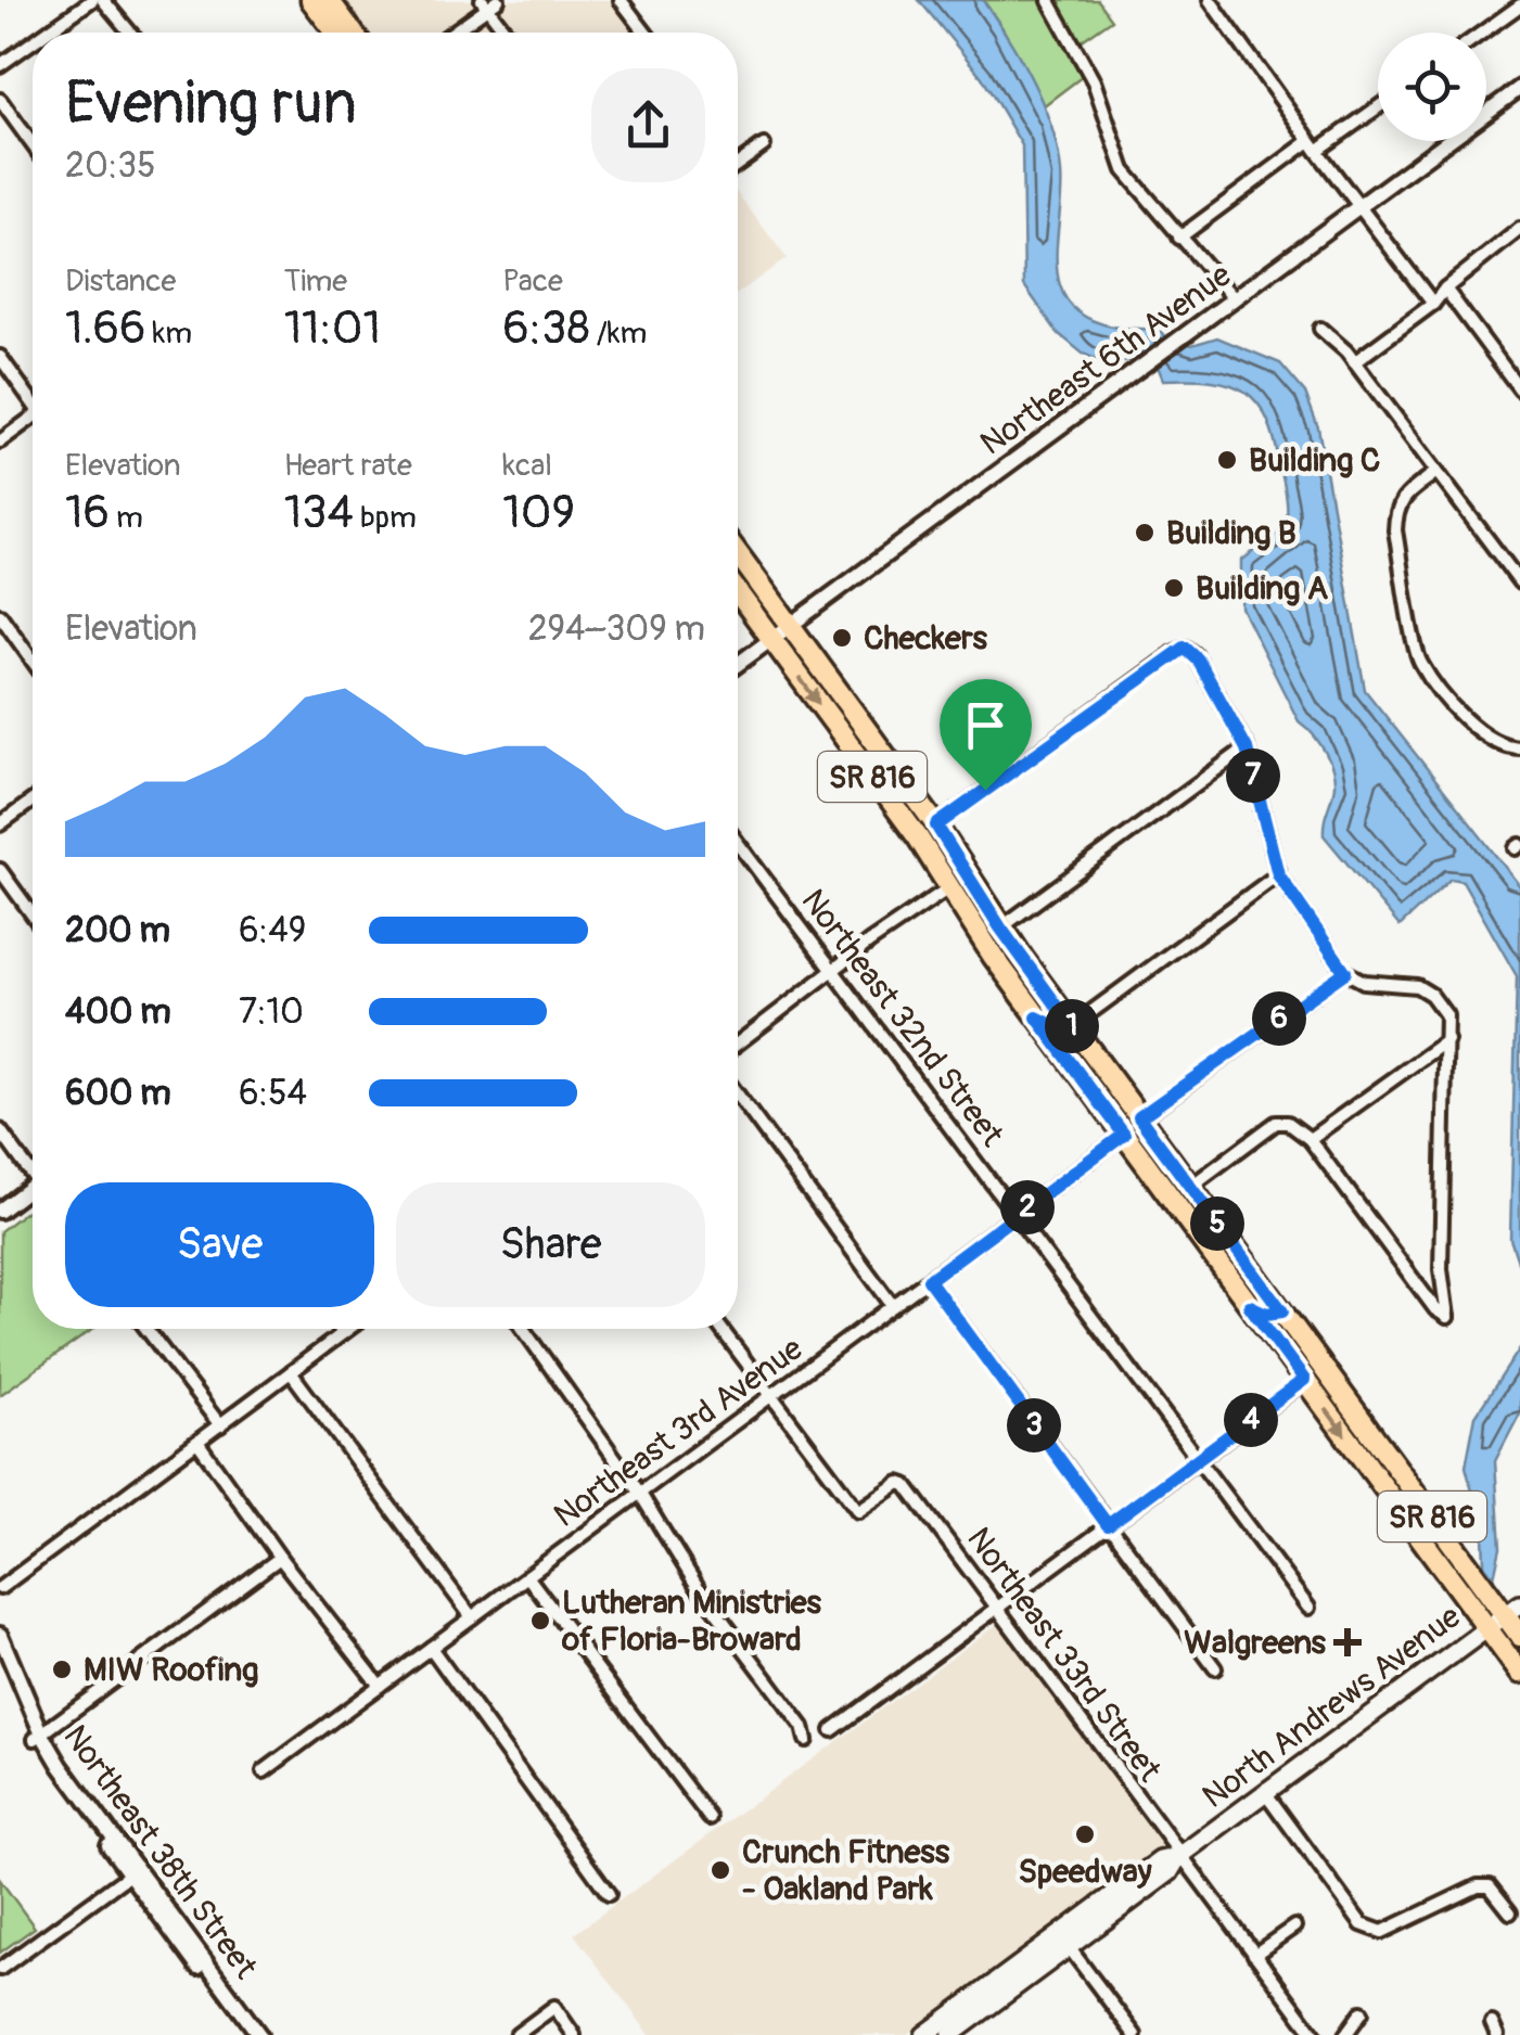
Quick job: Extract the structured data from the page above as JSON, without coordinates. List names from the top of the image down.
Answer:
{
  "streets": {
    "main road": ["SR 816", "North Andrews Avenue"],
    "street": [
      "Northeast 6th Avenue",
      "Northeast 32nd Street",
      "Northeast 3rd Avenue",
      "Northeast 33rd Street",
      "Northeast 38th Street"
    ]
  },
  "crossings": [
    ["Northeast 6th Avenue", "SR 816"],
    ["SR 816", "Northeast 3rd Avenue"],
    ["SR 816", "North Andrews Avenue"],
    ["Northeast 32nd Street", "Northeast 3rd Avenue"],
    ["Northeast 3rd Avenue", "Northeast 33rd Street"],
    ["Northeast 33rd Street", "North Andrews Avenue"]
  ],
  "places": {
    "other": [
      "Building C",
      "Building B",
      "Building A",
      "Checkers",
      "Lutheran Ministries of Floria-Broward",
      "MIW Roofing",
      "Speedway",
      "Crunch Fitness - Oakland Park"
    ],
    "health": ["Walgreens"]
  },
  "page": {
    "heading": ["Evening run", "20:35"],
    "stats": [
      ["Distance", "1.66 km"],
      ["Time", "11:01"],
      ["Pace", "6:38 /km"],
      ["Elevation", "16 m"],
      ["Heart rate", "134 bpm"],
      ["kcal", "109"]
    ],
    "chart": ["Elevation", "294–309 m"],
    "pins": [
      "7",
      "6",
      "1",
      "2",
      "5",
      "4",
      "3"
    ],
    "list": [
      {
        "name": "200 m",
        "note": "6:49"
      },
      {
        "name": "400 m",
        "note": "7:10"
      },
      {
        "name": "600 m",
        "note": "6:54"
      }
    ],
    "buttons": ["Save", "Share"]
  }
}
